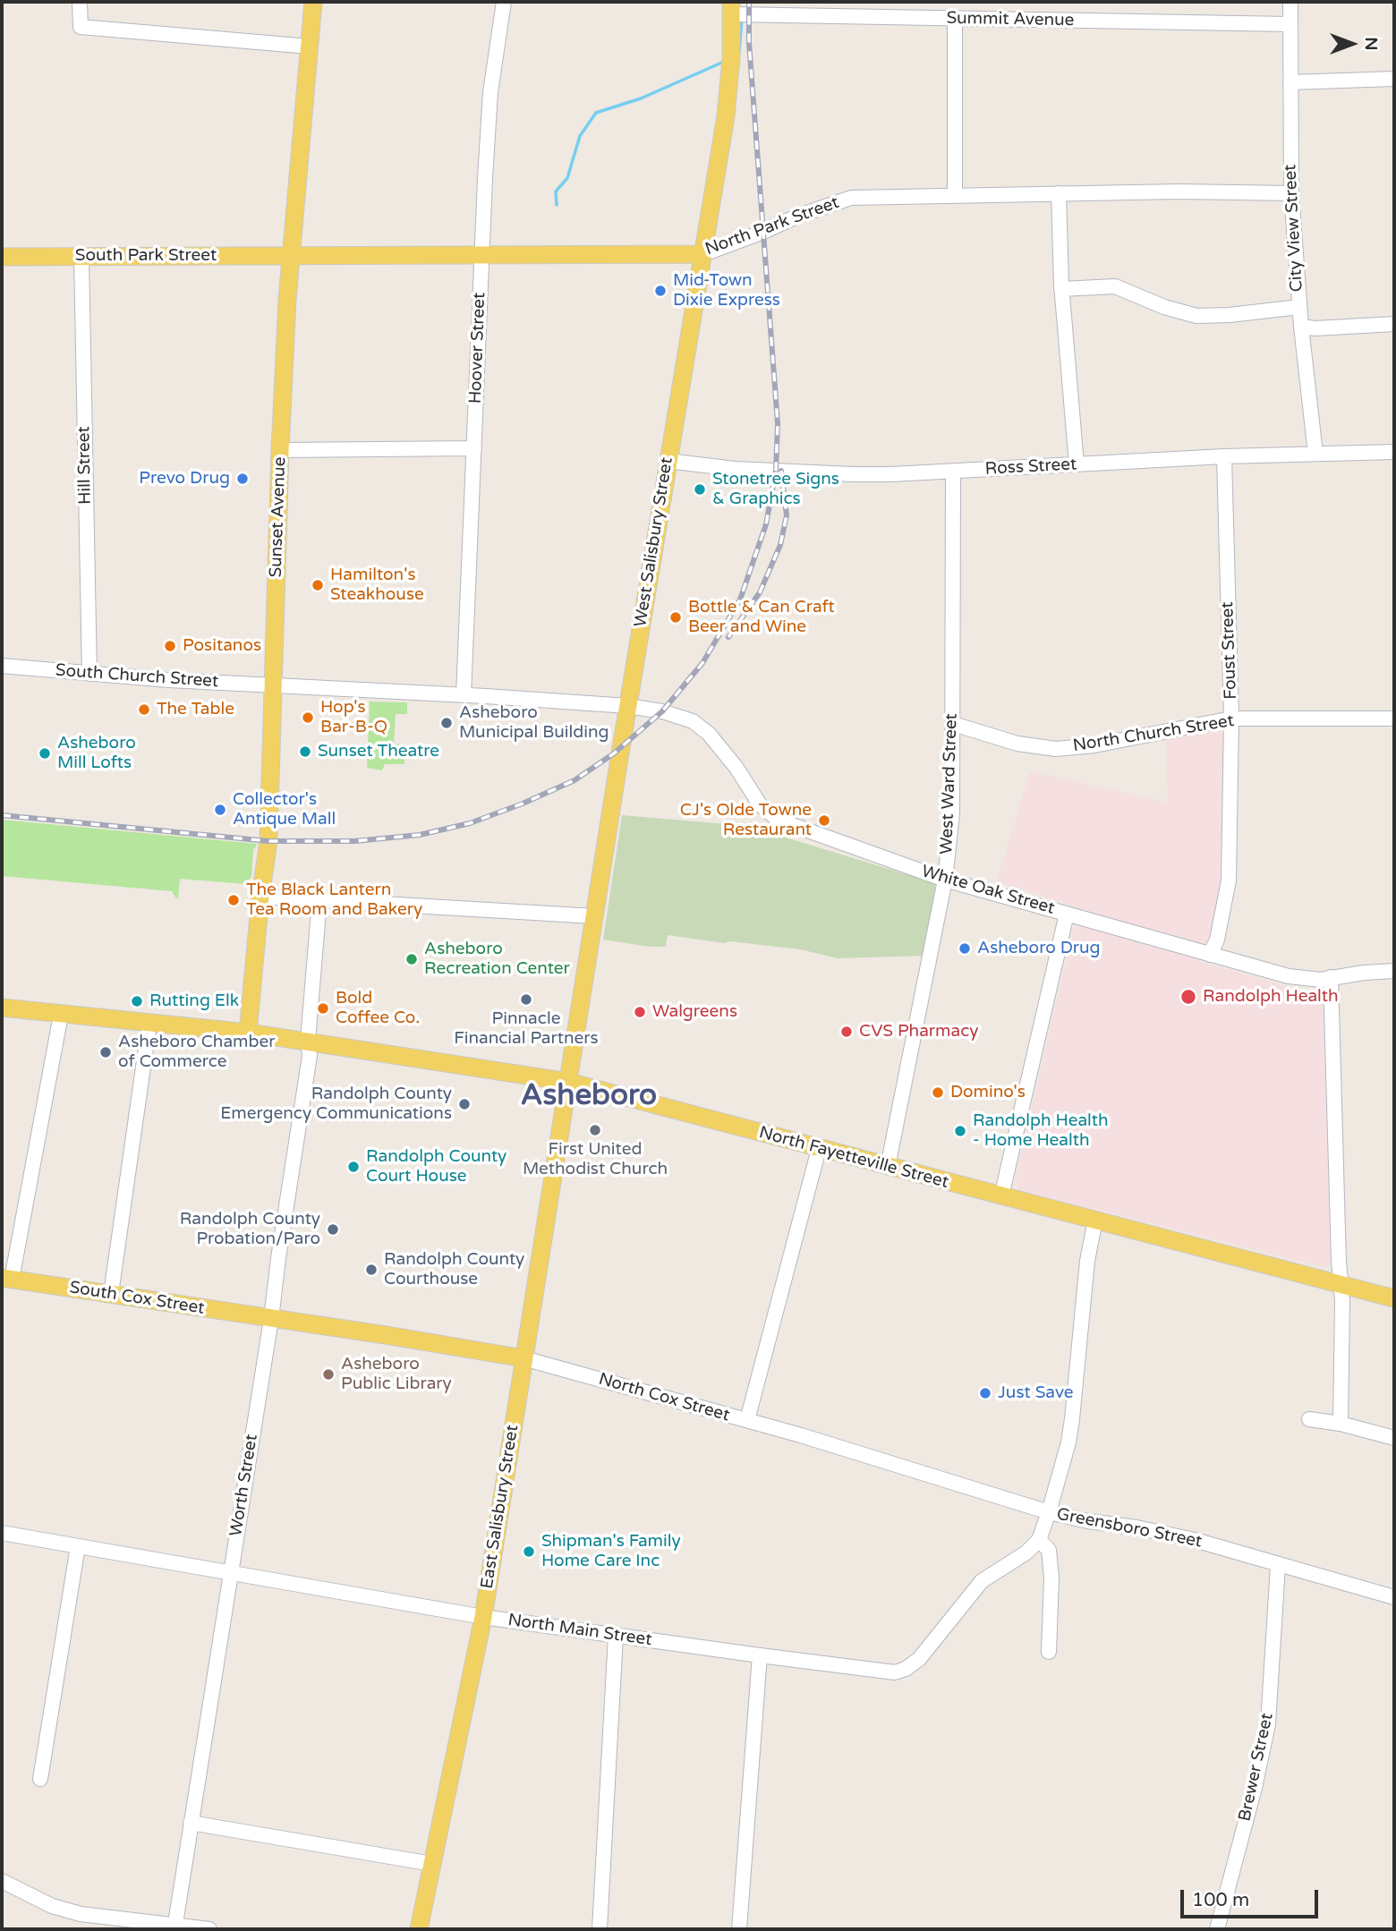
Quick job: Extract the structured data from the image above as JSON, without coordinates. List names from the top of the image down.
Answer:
{
  "streets": {
    "main road": [
      "North Park Street",
      "South Park Street",
      "Sunset Avenue",
      "West Salisbury Street",
      "North Fayetteville Street",
      "South Cox Street",
      "North Cox Street",
      "East Salisbury Street"
    ],
    "street": [
      "Summit Avenue",
      "City View Street",
      "Hoover Street",
      "Hill Street",
      "Ross Street",
      "Foust Street",
      "South Church Street",
      "North Church Street",
      "West Ward Street",
      "White Oak Street",
      "Worth Street",
      "Greensboro Street",
      "North Main Street",
      "Brewer Street"
    ]
  },
  "crossings": [
    ["Summit Avenue", "City View Street"],
    ["Summit Avenue", "West Salisbury Street"],
    ["North Park Street", "City View Street"],
    ["North Park Street", "South Park Street"],
    ["North Park Street", "Hoover Street"],
    ["North Park Street", "Sunset Avenue"],
    ["North Park Street", "West Salisbury Street"],
    ["City View Street", "Ross Street"],
    ["South Park Street", "Hill Street"],
    ["South Park Street", "Sunset Avenue"],
    ["Hill Street", "South Church Street"],
    ["Ross Street", "West Salisbury Street"],
    ["Ross Street", "Foust Street"],
    ["Ross Street", "West Ward Street"],
    ["Sunset Avenue", "South Church Street"],
    ["Sunset Avenue", "North Fayetteville Street"],
    ["West Salisbury Street", "White Oak Street"],
    ["West Salisbury Street", "North Fayetteville Street"],
    ["West Salisbury Street", "East Salisbury Street"],
    ["Foust Street", "North Church Street"],
    ["Foust Street", "White Oak Street"],
    ["North Church Street", "West Ward Street"],
    ["West Ward Street", "White Oak Street"],
    ["West Ward Street", "North Fayetteville Street"],
    ["North Fayetteville Street", "Worth Street"],
    ["North Fayetteville Street", "East Salisbury Street"],
    ["South Cox Street", "North Cox Street"],
    ["South Cox Street", "Worth Street"],
    ["North Cox Street", "Worth Street"],
    ["North Cox Street", "East Salisbury Street"],
    ["North Cox Street", "Greensboro Street"],
    ["Worth Street", "North Main Street"],
    ["East Salisbury Street", "North Main Street"],
    ["Greensboro Street", "North Main Street"],
    ["Greensboro Street", "Brewer Street"]
  ],
  "districts": ["Asheboro"],
  "places": [
    "Mid-Town Dixie Express",
    "Prevo Drug",
    "Stonetree Signs & Graphics",
    "Hamilton's Steakhouse",
    "Bottle & Can Craft Beer and Wine",
    "Positanos",
    "The Table",
    "Hop's Bar-B-Q",
    "Asheboro Municipal Building",
    "Sunset Theatre",
    "Asheboro Mill Lofts",
    "Collector's Antique Mall",
    "CJ's Olde Towne Restaurant",
    "The Black Lantern Tea Room and Bakery",
    "Asheboro Drug",
    "Asheboro Recreation Center",
    "Randolph Health",
    "Pinnacle Financial Partners",
    "Rutting Elk",
    "Bold Coffee Co.",
    "Walgreens",
    "CVS Pharmacy",
    "Asheboro Chamber of Commerce",
    "Domino's",
    "Randolph County Emergency Communications",
    "First United Methodist Church",
    "Randolph Health - Home Health",
    "Randolph County Court House",
    "Randolph County Probation/Paro",
    "Randolph County Courthouse",
    "Asheboro Public Library",
    "Just Save",
    "Shipman's Family Home Care Inc"
  ],
  "scale_bar": "100 m",
  "north": "right"
}
